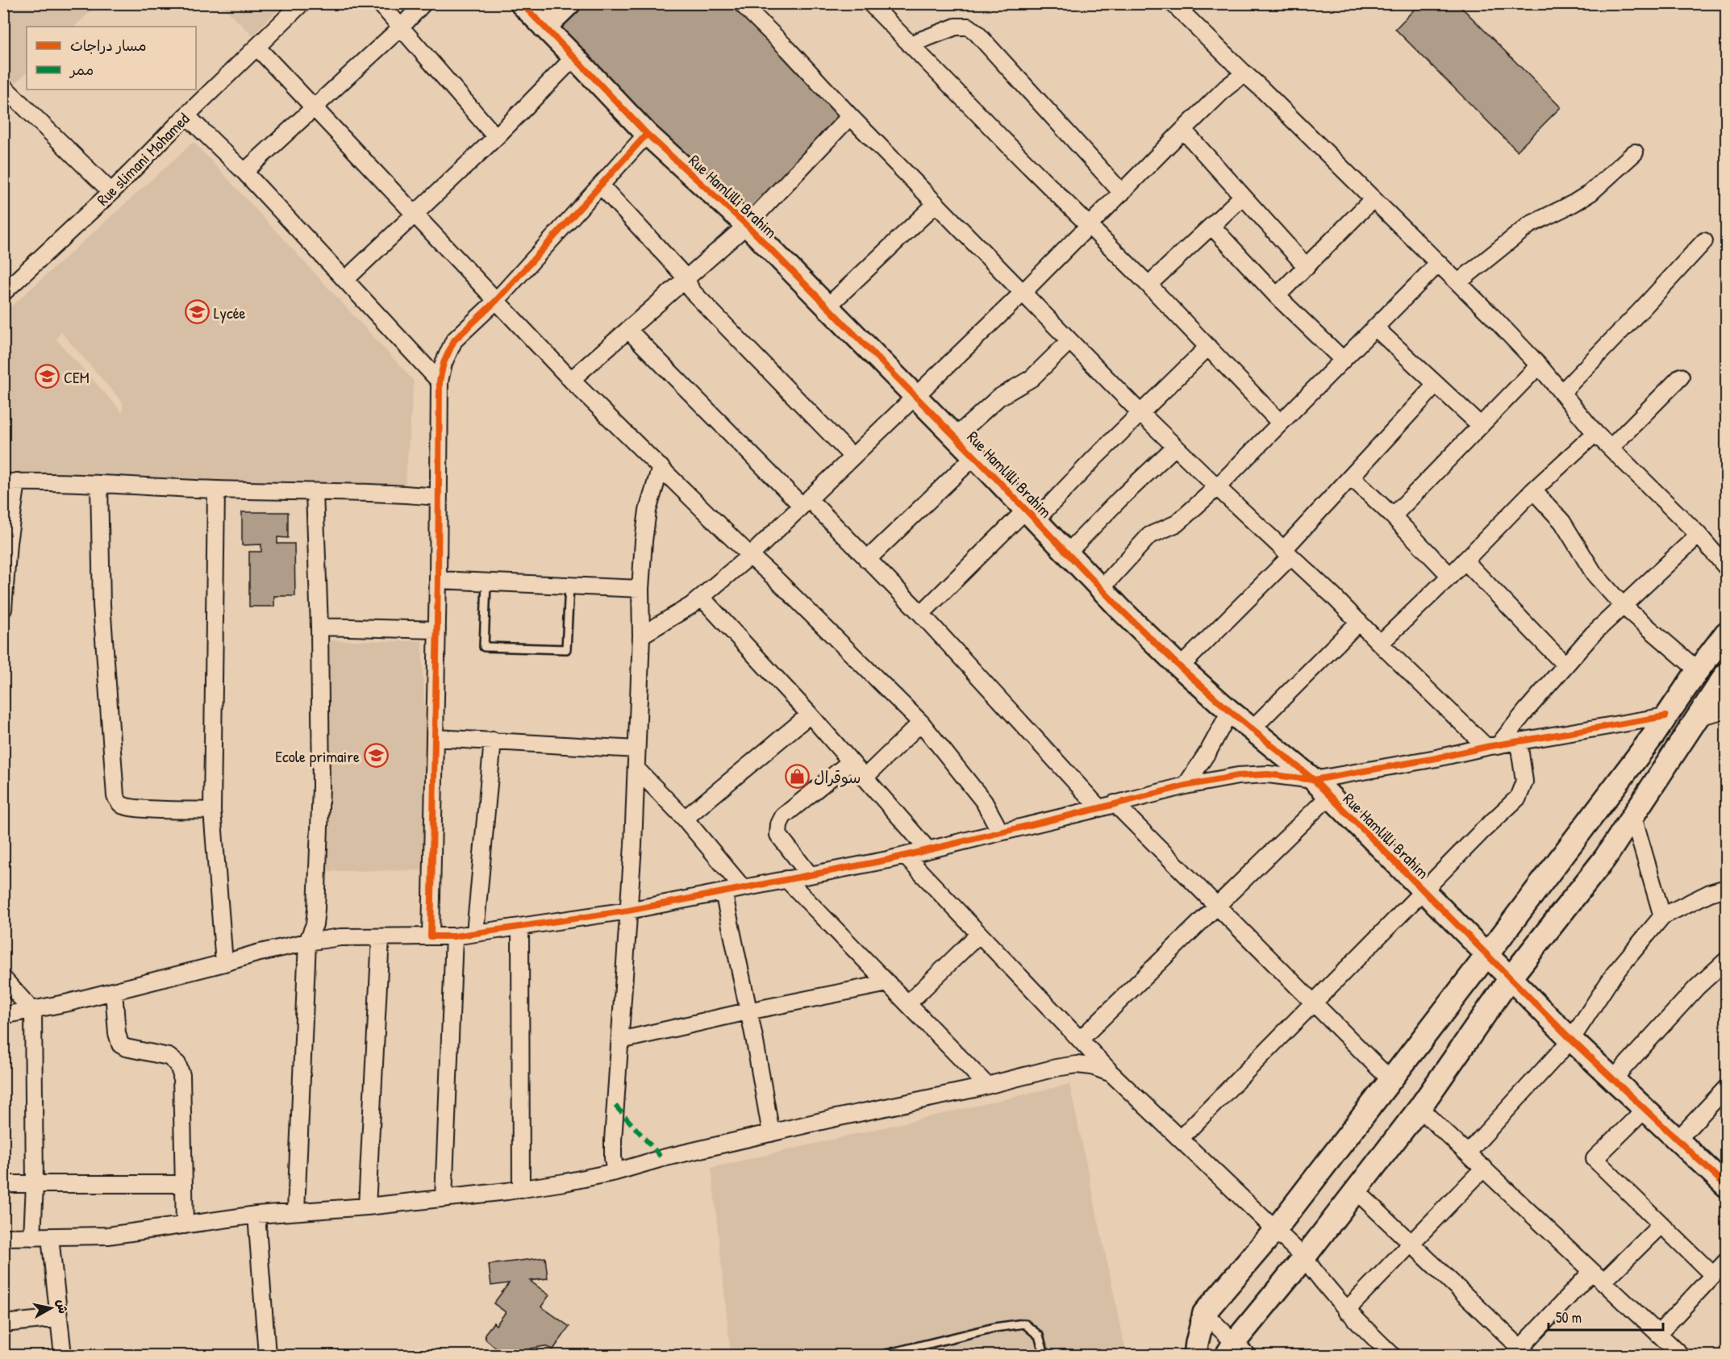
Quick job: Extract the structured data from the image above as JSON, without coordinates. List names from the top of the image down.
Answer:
{
  "streets": {
    "street": ["Rue slimani Mohamed", "Rue Hamlilli Brahim"]
  },
  "places": {
    "school or university": ["Lycée", "CEM", "Ecole primaire"],
    "shop": ["سوقرال"]
  },
  "legend": ["مسار دراجات", "ممر"],
  "scale_bar": "50 m",
  "north": "right"
}
